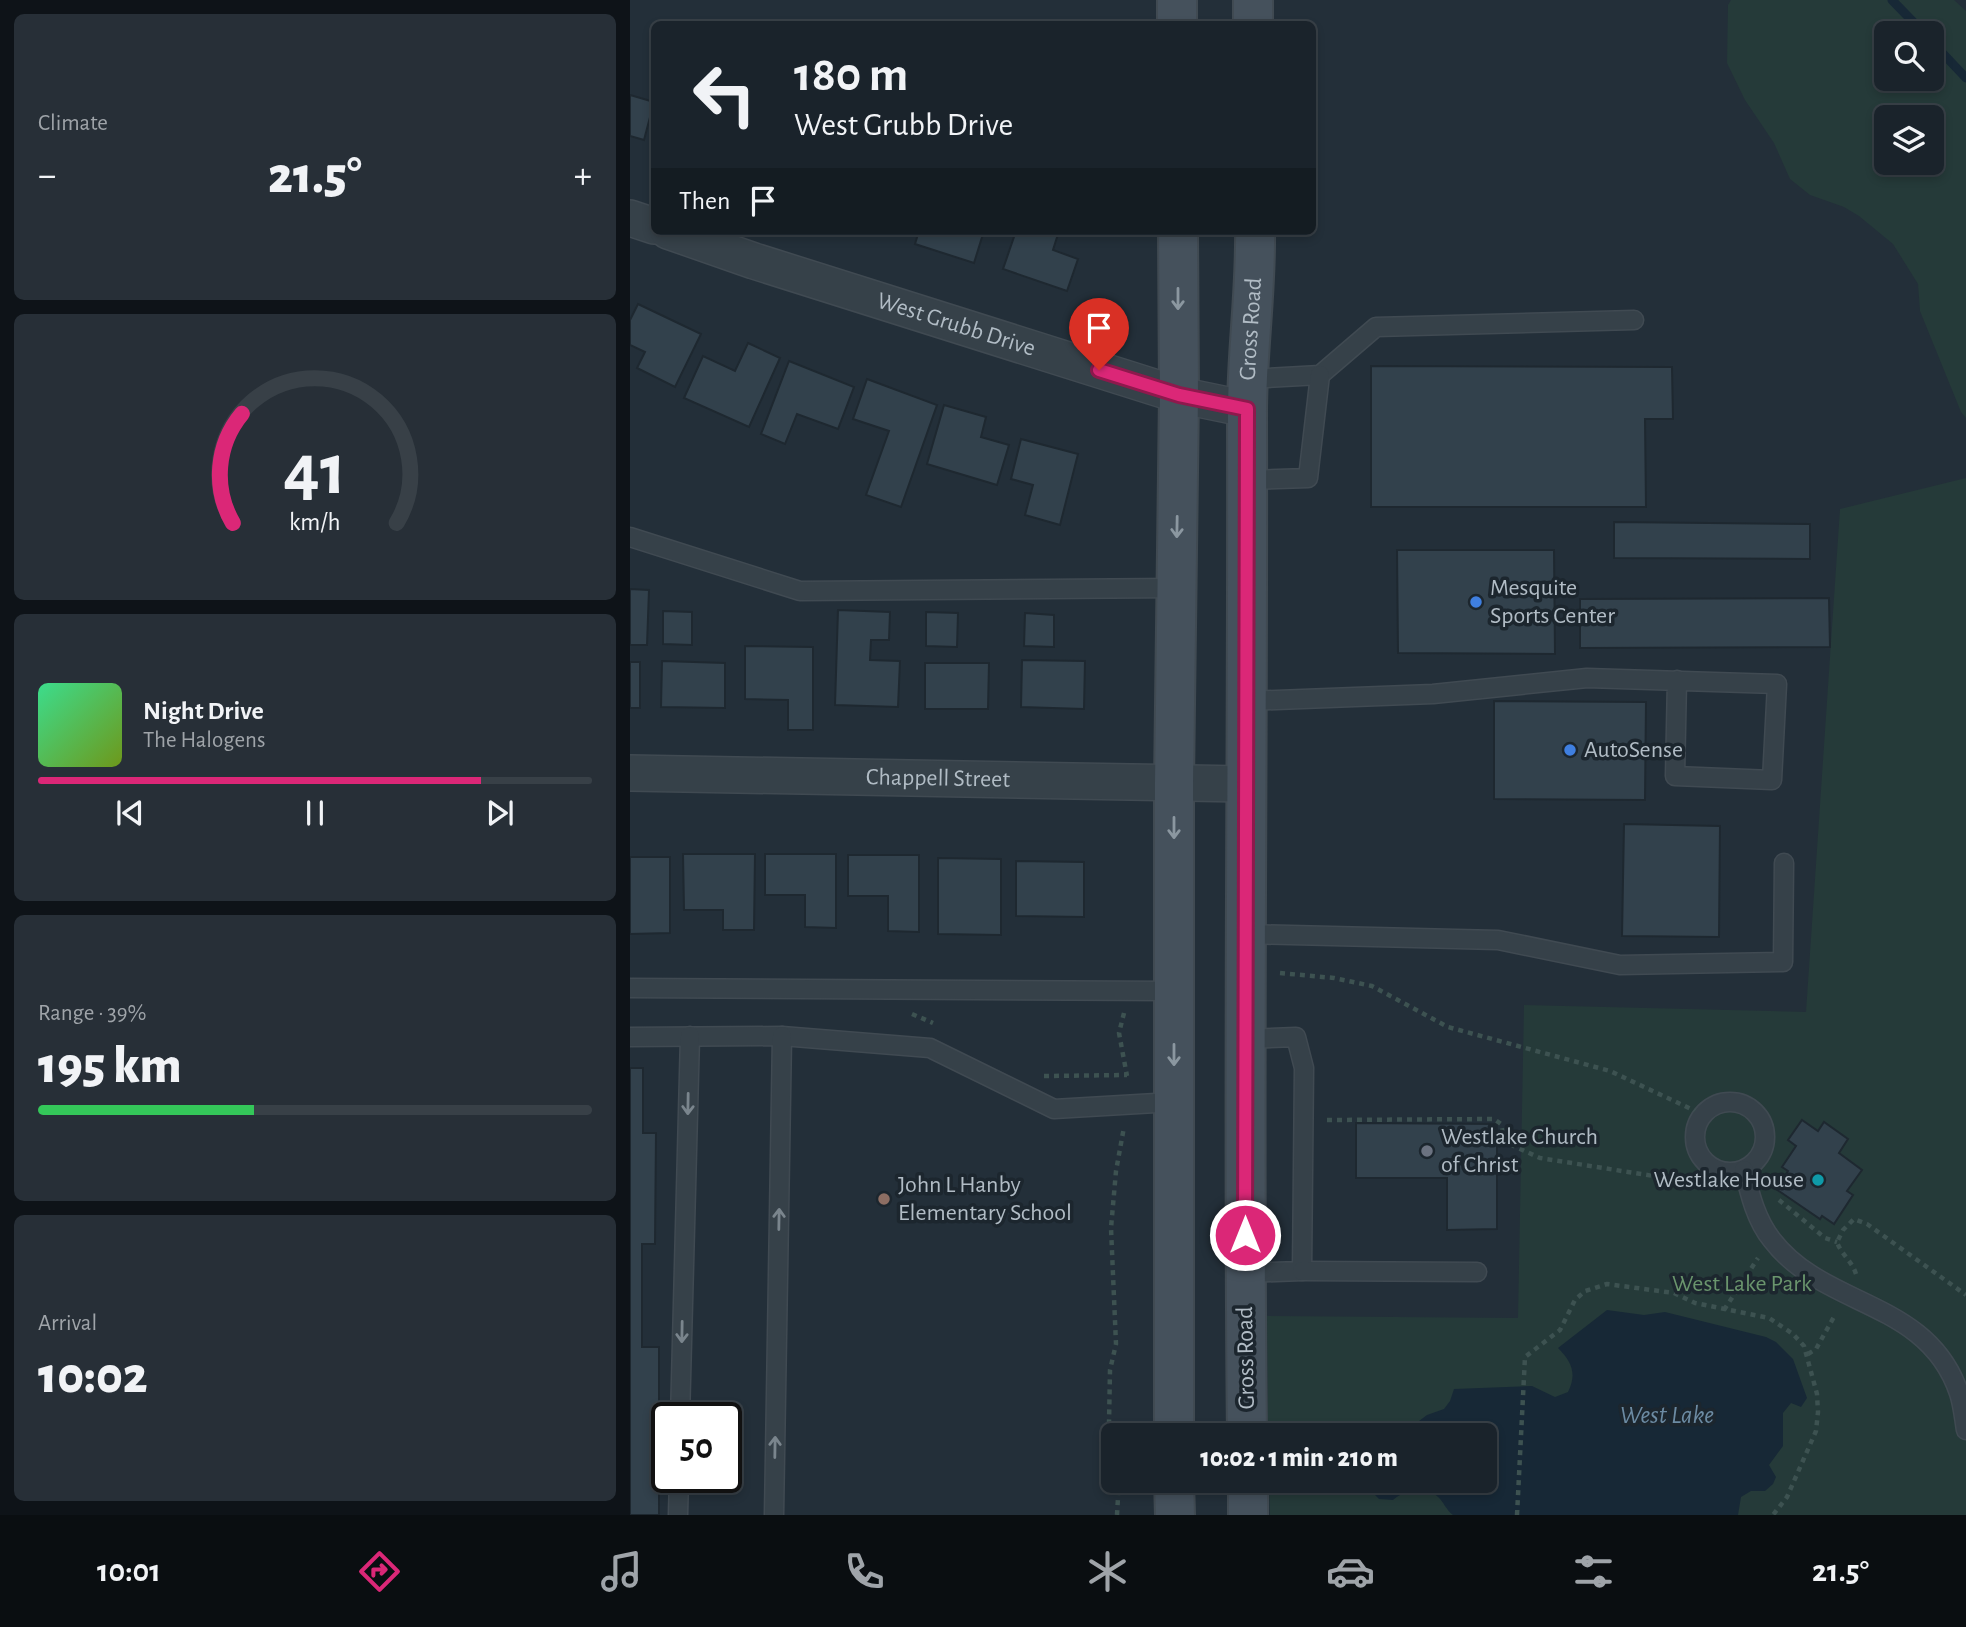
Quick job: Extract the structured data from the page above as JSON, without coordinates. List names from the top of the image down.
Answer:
{
  "streets": {
    "main road": ["Gross Road"],
    "street": ["West Grubb Drive", "Chappell Street"]
  },
  "crossings": [
    ["West Grubb Drive", "Gross Road"],
    ["Gross Road", "Chappell Street"]
  ],
  "water": ["West Lake"],
  "parks": ["West Lake Park"],
  "places": [
    "Mesquite Sports Center",
    "AutoSense",
    "Westlake Church of Christ",
    "Westlake House",
    "John L Hanby Elementary School"
  ],
  "page": {
    "tile": [
      "Climate",
      ["Range · 39%", "195 km"],
      ["Arrival", "10:02"]
    ],
    "turn": ["180 m", "West Grubb Drive"],
    "heat": ["−", "21.5°", "+"],
    "then": "Then",
    "song": ["Night Drive", "The Halogens"],
    "limit": "50",
    "trip": "10:02 · 1 min · 210 m",
    "tabs": ["10:01", "21.5°"],
    "gauge": ["41", "km/h"]
  }
}
